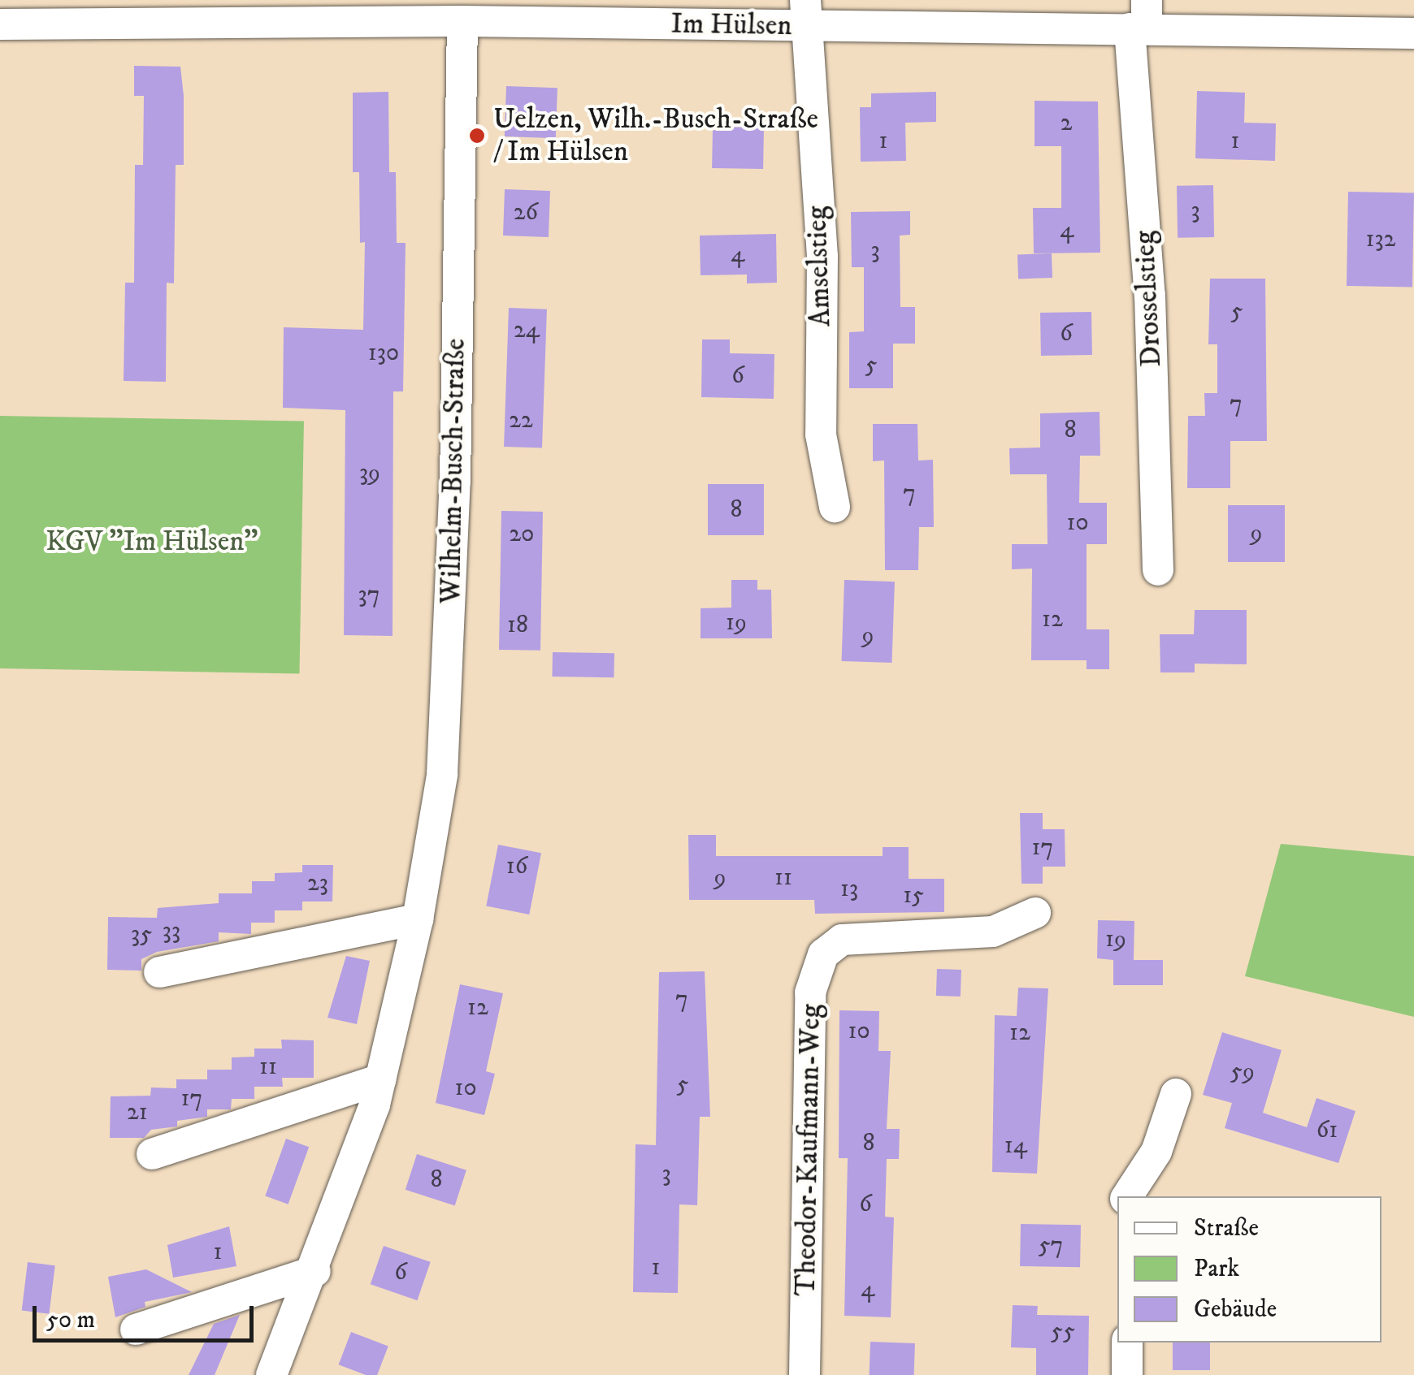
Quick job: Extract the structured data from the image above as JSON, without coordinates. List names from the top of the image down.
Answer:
{
  "streets": {
    "street": [
      "Im Hülsen",
      "Amselstieg",
      "Drosselstieg",
      "Wilhelm-Busch-Straße",
      "Theodor-Kaufmann-Weg"
    ]
  },
  "crossings": [
    ["Im Hülsen", "Amselstieg"],
    ["Im Hülsen", "Drosselstieg"],
    ["Im Hülsen", "Wilhelm-Busch-Straße"]
  ],
  "parks": ["KGV \"Im Hülsen\""],
  "places": ["Uelzen, Wilh.-Busch-Straße / Im Hülsen"],
  "house_numbers": [
    "2",
    "1",
    "1",
    "3",
    "26",
    "4",
    "132",
    "3",
    "4",
    "5",
    "24",
    "6",
    "130",
    "5",
    "6",
    "7",
    "22",
    "8",
    "39",
    "7",
    "8",
    "10",
    "9",
    "20",
    "37",
    "12",
    "19",
    "18",
    "9",
    "17",
    "16",
    "9",
    "11",
    "23",
    "13",
    "15",
    "33",
    "35",
    "19",
    "7",
    "12",
    "10",
    "12",
    "11",
    "59",
    "5",
    "10",
    "17",
    "21",
    "61",
    "8",
    "14",
    "3",
    "8",
    "6",
    "57",
    "1",
    "1",
    "6",
    "4",
    "55"
  ],
  "legend": ["Straße", "Park", "Gebäude"],
  "scale_bar": "50 m"
}
